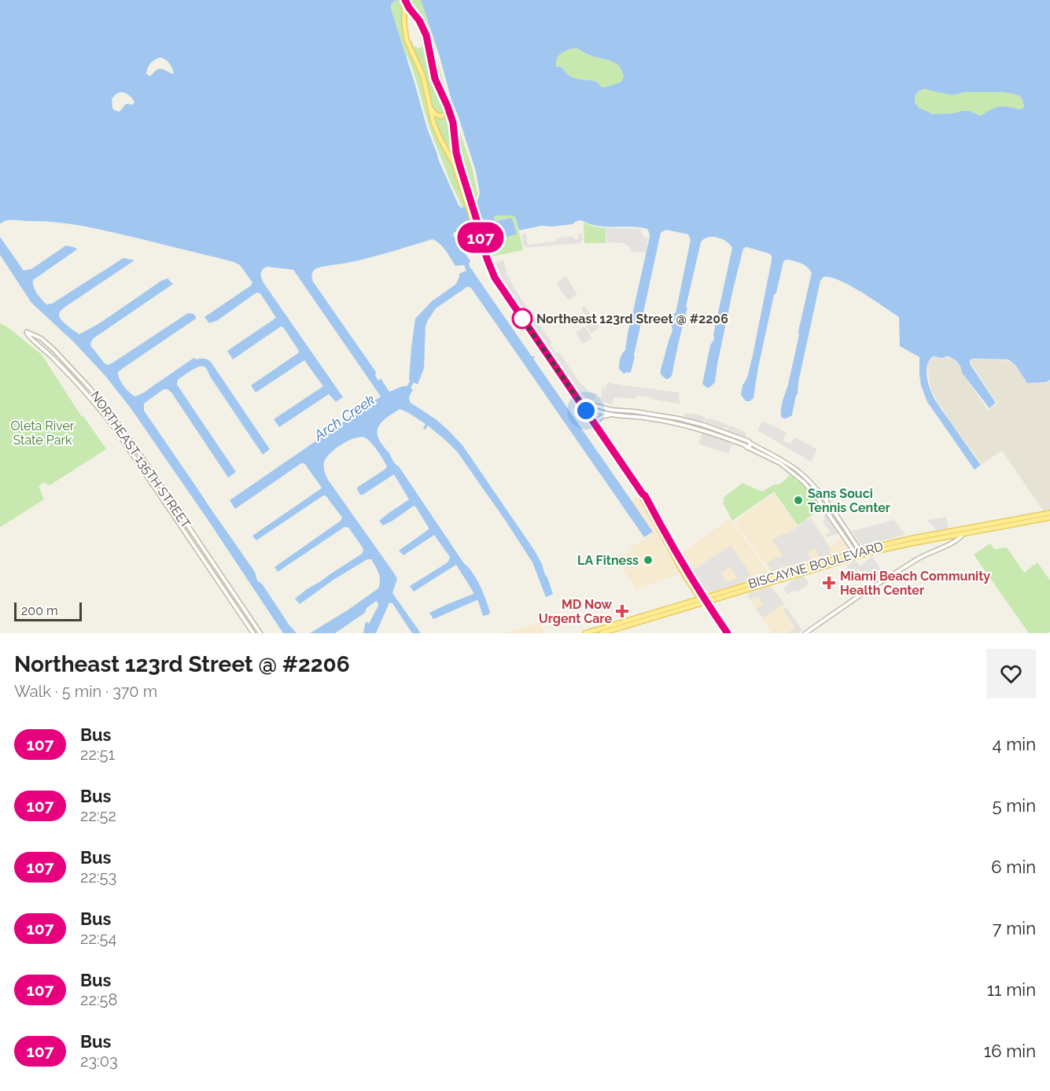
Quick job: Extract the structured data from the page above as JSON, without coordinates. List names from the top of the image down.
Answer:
{
  "streets": {
    "main road": ["BISCAYNE BOULEVARD"],
    "street": ["NORTHEAST 135TH STREET"]
  },
  "water": ["Arch Creek"],
  "parks": ["Oleta River State Park"],
  "places": {
    "other": ["Northeast 123rd Street @ #2206", "Sans Souci Tennis Center", "LA Fitness"],
    "health": ["Miami Beach Community Health Center", "MD Now Urgent Care"]
  },
  "lines": ["bus line 107"],
  "scale_bar": "200 m",
  "page": {
    "on_map": "107",
    "scale": "200 m",
    "heading": ["Northeast 123rd Street @ #2206", "Walk · 5 min · 370 m"],
    "list": [
      {
        "mark": "107",
        "name": "Bus",
        "note": "22:51",
        "value": "4 min"
      },
      {
        "mark": "107",
        "name": "Bus",
        "note": "22:52",
        "value": "5 min"
      },
      {
        "mark": "107",
        "name": "Bus",
        "note": "22:53",
        "value": "6 min"
      },
      {
        "mark": "107",
        "name": "Bus",
        "note": "22:54",
        "value": "7 min"
      },
      {
        "mark": "107",
        "name": "Bus",
        "note": "22:58",
        "value": "11 min"
      },
      {
        "mark": "107",
        "name": "Bus",
        "note": "23:03",
        "value": "16 min"
      }
    ]
  }
}
